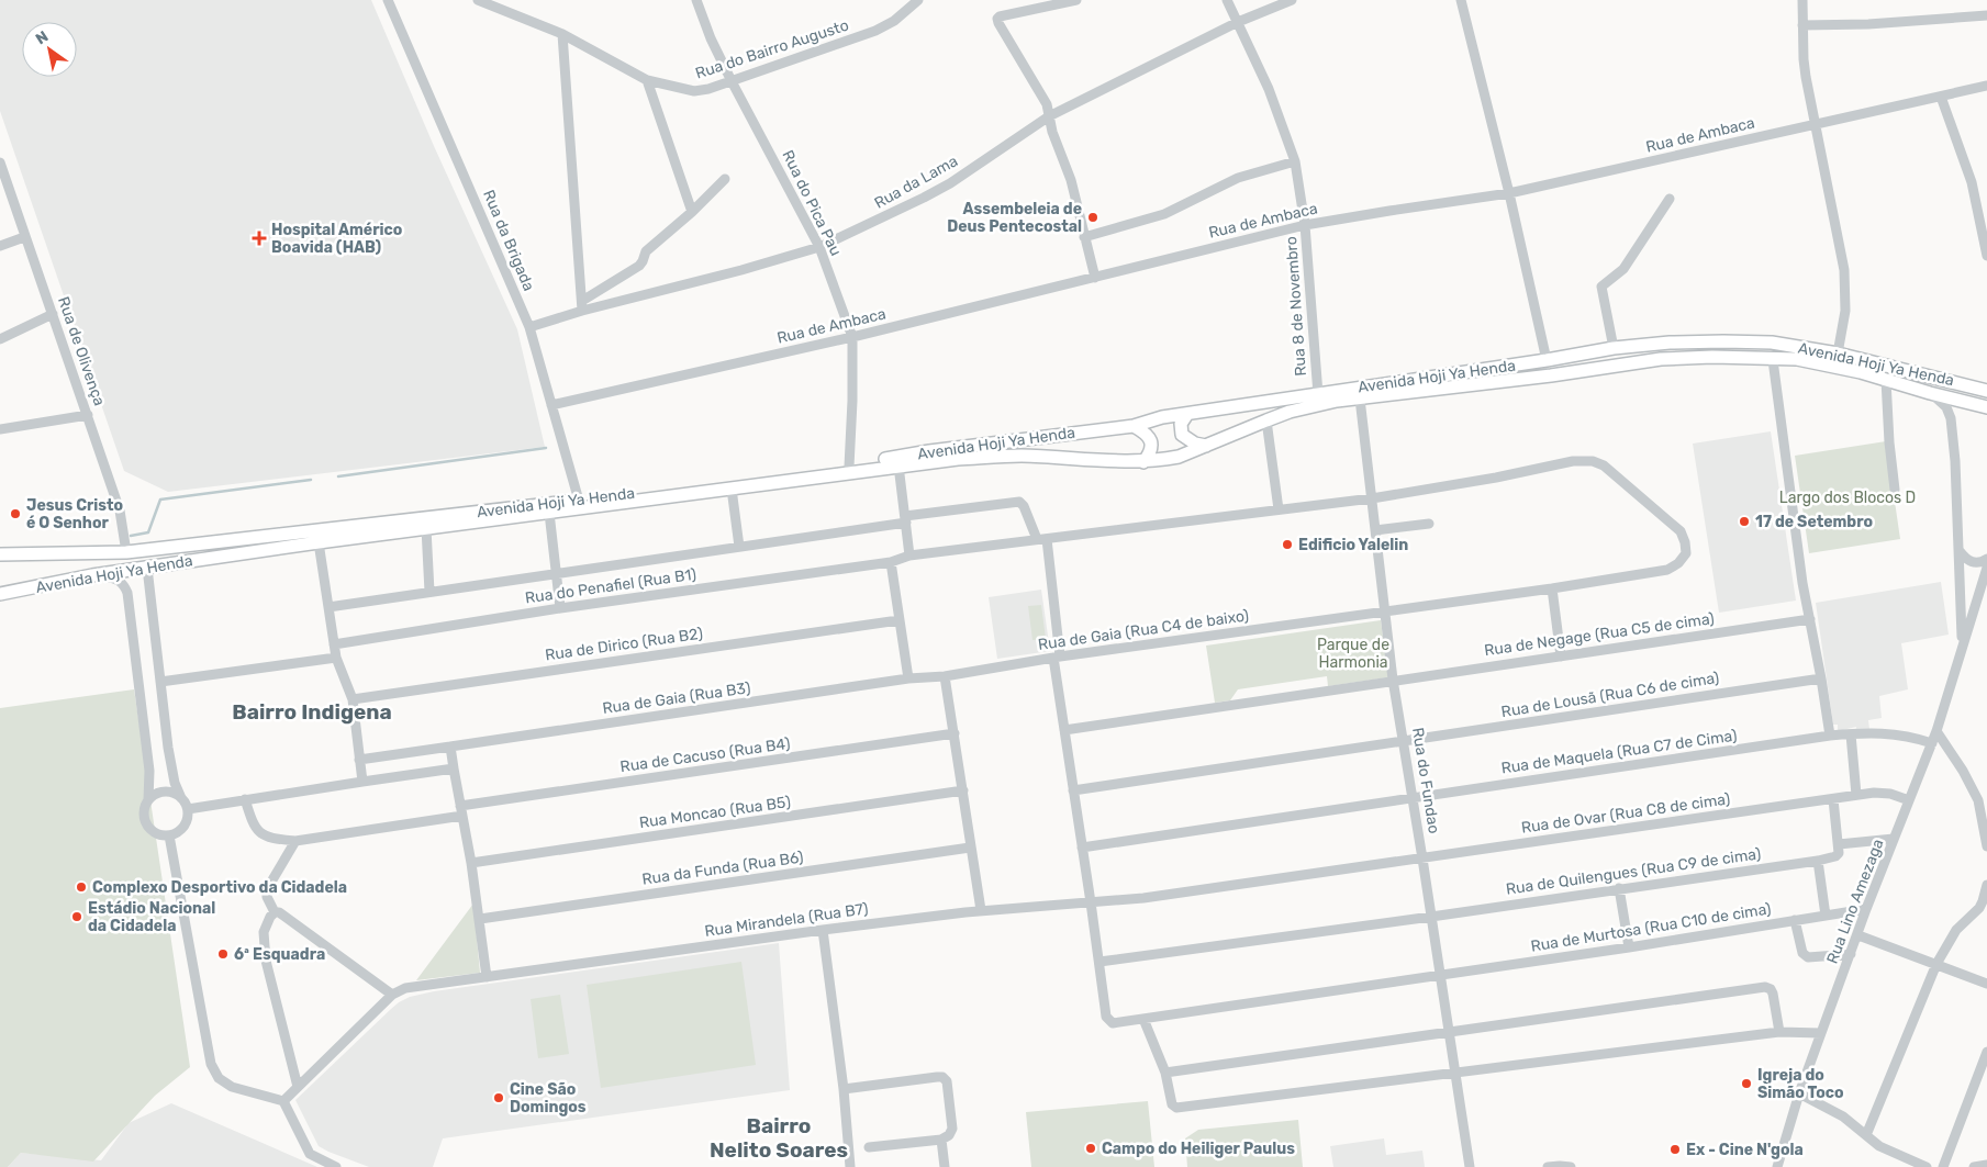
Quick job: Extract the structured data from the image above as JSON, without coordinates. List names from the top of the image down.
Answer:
{
  "streets": {
    "main road": ["Avenida Hoji Ya Henda"],
    "street": [
      "Rua do Bairro Augusto",
      "Rua de Ambaca",
      "Rua da Lama",
      "Rua do Pica Pau",
      "Rua da Brigada",
      "Rua 8 de Novembro",
      "Rua de Olivença",
      "Rua do Penafiel (Rua B1)",
      "Rua de Gaia (Rua C4 de baixo)",
      "Rua de Negage (Rua C5 de cima)",
      "Rua de Dirico (Rua B2)",
      "Rua de Lousã (Rua C6 de cima)",
      "Rua de Gaia (Rua B3)",
      "Rua de Maquela (Rua C7 de Cima)",
      "Rua de Cacuso (Rua B4)",
      "Rua do Fundao",
      "Rua Moncao (Rua B5)",
      "Rua de Ovar (Rua C8 de cima)",
      "Rua da Funda (Rua B6)",
      "Rua de Quilengues (Rua C9 de cima)",
      "Rua Lino Amezaga",
      "Rua Mirandela (Rua B7)",
      "Rua de Murtosa (Rua C10 de cima)"
    ]
  },
  "crossings": [
    ["Rua do Bairro Augusto", "Rua do Pica Pau"],
    ["Rua de Ambaca", "Rua do Pica Pau"],
    ["Rua de Ambaca", "Rua da Brigada"],
    ["Rua de Ambaca", "Rua 8 de Novembro"],
    ["Rua da Lama", "Rua do Pica Pau"],
    ["Rua da Lama", "Rua da Brigada"],
    ["Rua da Lama", "Rua 8 de Novembro"],
    ["Rua do Pica Pau", "Avenida Hoji Ya Henda"],
    ["Rua da Brigada", "Avenida Hoji Ya Henda"],
    ["Rua 8 de Novembro", "Avenida Hoji Ya Henda"],
    ["Rua de Olivença", "Avenida Hoji Ya Henda"],
    ["Avenida Hoji Ya Henda", "Rua do Fundao"],
    ["Avenida Hoji Ya Henda", "Rua Lino Amezaga"],
    ["Rua do Penafiel (Rua B1)", "Rua de Gaia (Rua C4 de baixo)"],
    ["Rua do Penafiel (Rua B1)", "Rua do Fundao"],
    ["Rua de Gaia (Rua C4 de baixo)", "Rua de Gaia (Rua B3)"],
    ["Rua de Gaia (Rua C4 de baixo)", "Rua do Fundao"],
    ["Rua de Negage (Rua C5 de cima)", "Rua do Fundao"],
    ["Rua de Lousã (Rua C6 de cima)", "Rua do Fundao"],
    ["Rua de Maquela (Rua C7 de Cima)", "Rua do Fundao"],
    ["Rua de Maquela (Rua C7 de Cima)", "Rua Lino Amezaga"],
    ["Rua do Fundao", "Rua de Ovar (Rua C8 de cima)"],
    ["Rua do Fundao", "Rua de Quilengues (Rua C9 de cima)"],
    ["Rua do Fundao", "Rua de Murtosa (Rua C10 de cima)"],
    ["Rua de Ovar (Rua C8 de cima)", "Rua Lino Amezaga"],
    ["Rua de Ovar (Rua C8 de cima)", "Rua Mirandela (Rua B7)"],
    ["Rua de Quilengues (Rua C9 de cima)", "Rua Lino Amezaga"],
    ["Rua de Quilengues (Rua C9 de cima)", "Rua de Murtosa (Rua C10 de cima)"],
    ["Rua Lino Amezaga", "Rua de Murtosa (Rua C10 de cima)"]
  ],
  "districts": ["Bairro Indigena", "Bairro Nelito Soares"],
  "parks": ["Largo dos Blocos D", "Parque de Harmonia"],
  "places": {
    "other": [
      "Assembeleia de Deus Pentecostal",
      "Jesus Cristo é O Senhor",
      "17 de Setembro",
      "Edificio Yalelin",
      "Complexo Desportivo da Cidadela",
      "Estádio Nacional da Cidadela",
      "6ª Esquadra",
      "Igreja do Simão Toco",
      "Cine São Domingos",
      "Campo do Heiliger Paulus",
      "Ex - Cine N'gola"
    ],
    "health": ["Hospital Américo Boavida (HAB)"]
  },
  "north": "top left"
}
